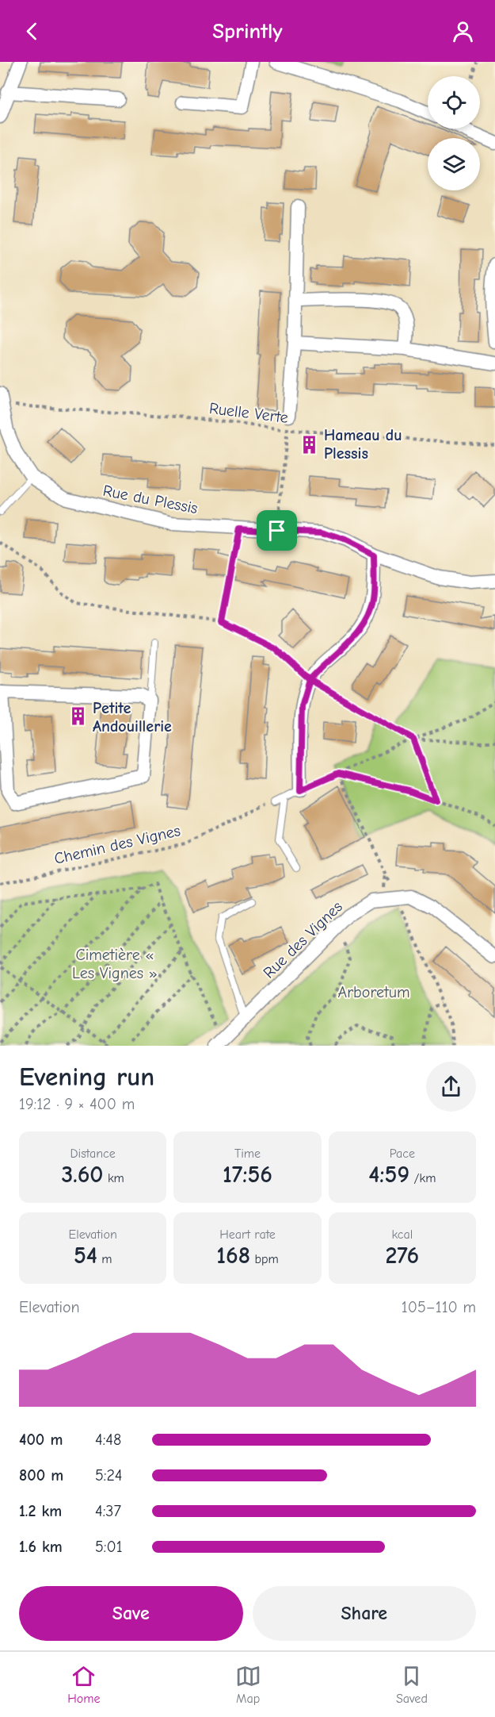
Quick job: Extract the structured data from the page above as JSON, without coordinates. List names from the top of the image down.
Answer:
{
  "streets": {
    "street": ["Rue du Plessis", "Rue des Vignes"],
    "path": ["Ruelle Verte", "Chemin des Vignes"]
  },
  "crossings": [
    ["Ruelle Verte", "Rue du Plessis"]
  ],
  "parks": ["Cimetière « Les Vignes »", "Arboretum"],
  "places": {
    "building": ["Hameau du Plessis", "Petite Andouillerie"]
  },
  "page": {
    "header": "Sprintly",
    "heading": ["Evening run", "19:12 · 9 × 400 m"],
    "stats": [
      ["Distance", "3.60 km"],
      ["Time", "17:56"],
      ["Pace", "4:59 /km"],
      ["Elevation", "54 m"],
      ["Heart rate", "168 bpm"],
      ["kcal", "276"]
    ],
    "chart": ["Elevation", "105–110 m"],
    "list": [
      {
        "name": "400 m",
        "note": "4:48"
      },
      {
        "name": "800 m",
        "note": "5:24"
      },
      {
        "name": "1.2 km",
        "note": "4:37"
      },
      {
        "name": "1.6 km",
        "note": "5:01"
      }
    ],
    "buttons": ["Save", "Share"],
    "tabs": ["Home", "Map", "Saved"]
  }
}
